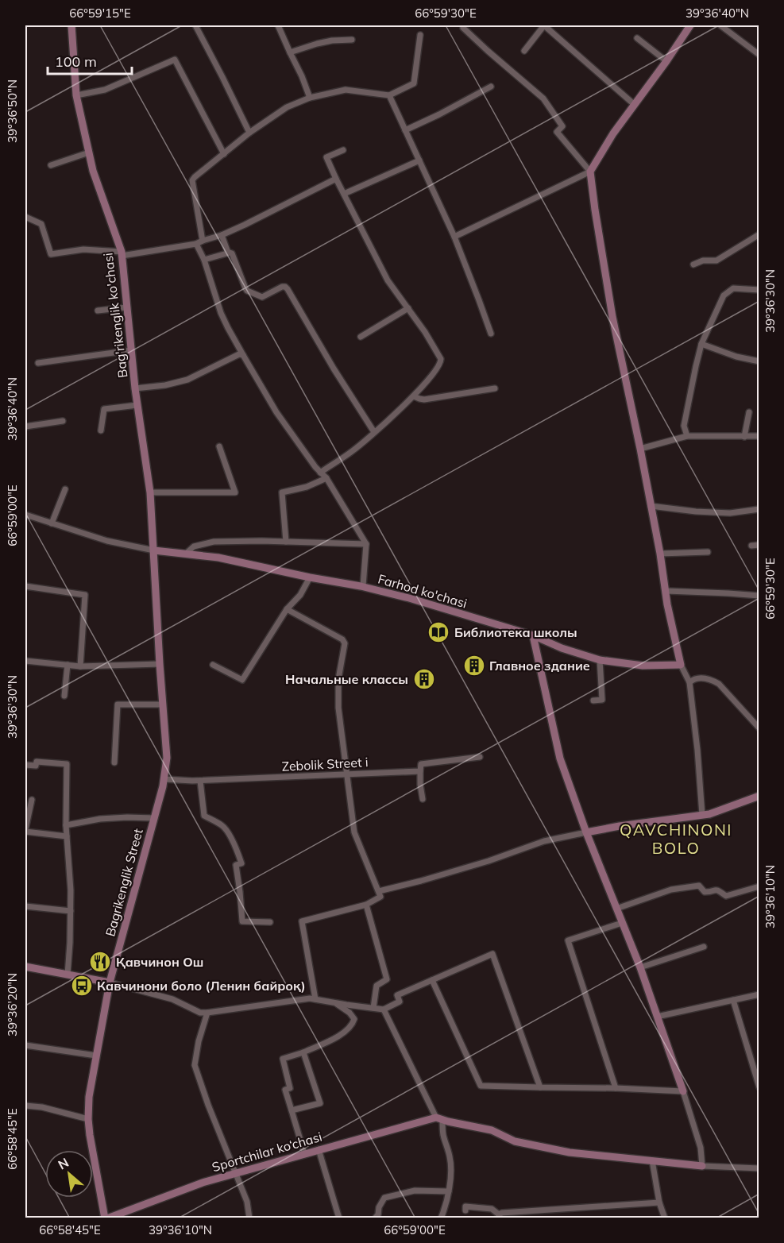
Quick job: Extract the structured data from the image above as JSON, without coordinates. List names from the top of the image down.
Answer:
{
  "streets": {
    "street": [
      "Bag'rikenglik ko'chasi",
      "Farhod ko'chasi",
      "Zebolik Street i",
      "Bagrikenglik Street",
      "Sportchilar ko‘chasi"
    ]
  },
  "crossings": [
    ["Bag'rikenglik ko'chasi", "Farhod ko'chasi"],
    ["Bag'rikenglik ko'chasi", "Bagrikenglik Street"],
    ["Farhod ko'chasi", "Bagrikenglik Street"],
    ["Zebolik Street i", "Bagrikenglik Street"],
    ["Bagrikenglik Street", "Sportchilar ko‘chasi"]
  ],
  "districts": ["QAVCHINONI BOLO"],
  "places": {
    "library": ["Библиотека школы"],
    "building": ["Главное здание", "Начальные классы"],
    "restaurant": ["Қавчинон Ош"],
    "bus stop": ["Кавчинони боло (Ленин байроқ)"]
  },
  "scale_bar": "100 m",
  "north": "top left",
  "coordinates": [
    "66°59'15\"E",
    "66°59'30\"E",
    "39°36'40\"N",
    "39°36'50\"N",
    "39°36'30\"N",
    "66°59'00\"E",
    "39°36'10\"N",
    "39°36'20\"N",
    "66°58'45\"E"
  ]
}
